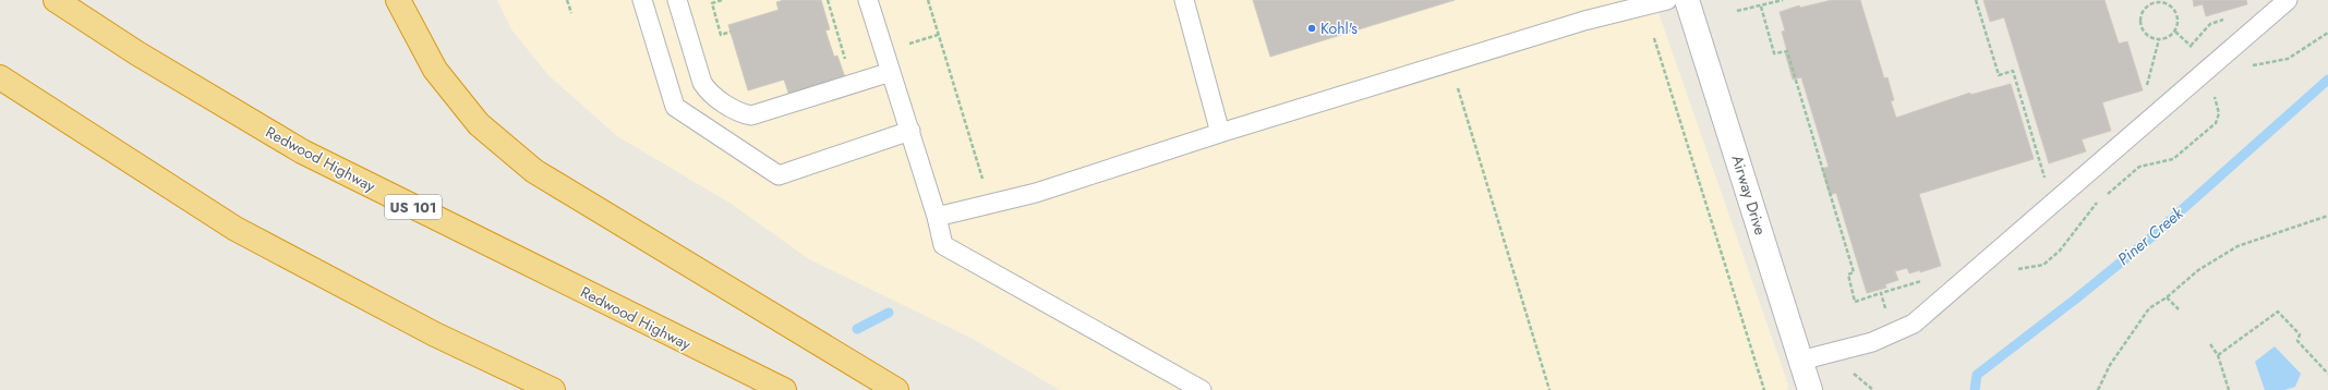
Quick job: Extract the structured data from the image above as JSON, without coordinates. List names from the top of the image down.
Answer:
{
  "streets": {
    "highway": ["Redwood Highway", "US 101"],
    "street": ["Airway Drive"]
  },
  "water": ["Piner Creek"],
  "places": ["Kohl's"]
}
